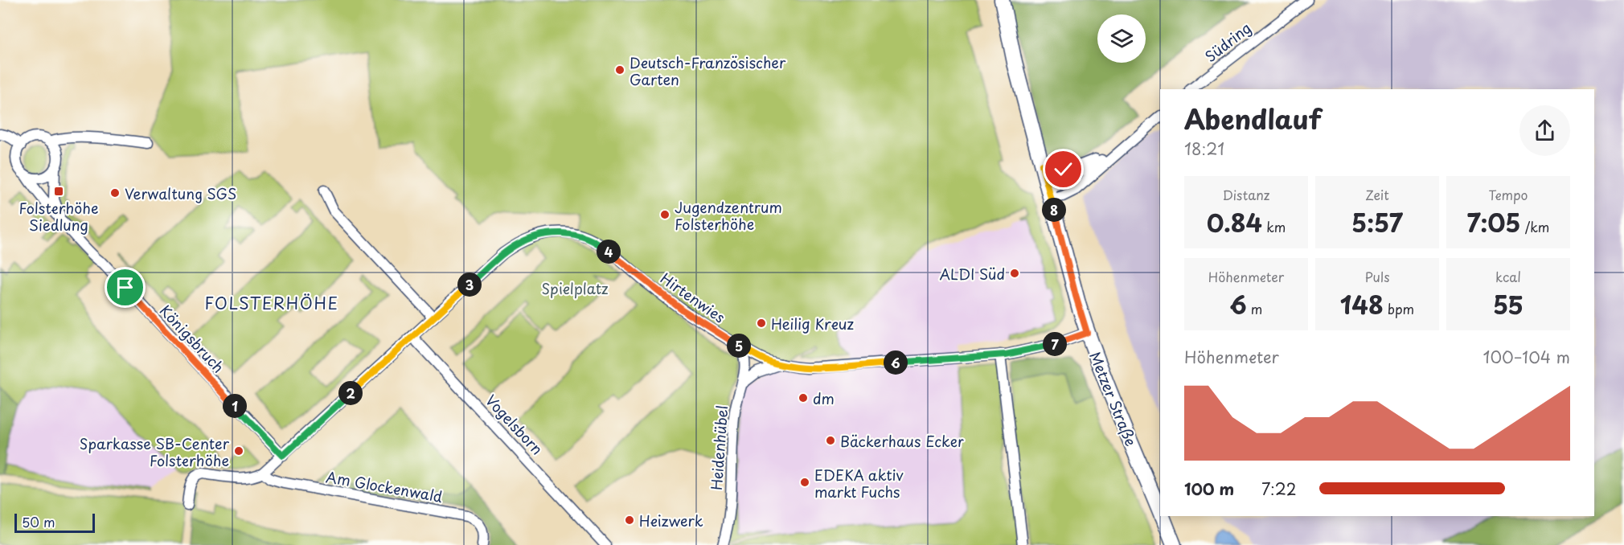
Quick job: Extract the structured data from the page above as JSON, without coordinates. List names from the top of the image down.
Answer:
{
  "streets": {
    "main road": ["Metzer Straße"],
    "street": [
      "Südring",
      "Hirtenwies",
      "Königsbruch",
      "Vogelsborn",
      "Heidenhübel",
      "Am Glockenwald"
    ]
  },
  "crossings": [
    ["Hirtenwies", "Königsbruch"],
    ["Hirtenwies", "Metzer Straße"],
    ["Hirtenwies", "Vogelsborn"],
    ["Hirtenwies", "Heidenhübel"],
    ["Hirtenwies", "Am Glockenwald"]
  ],
  "districts": ["FOLSTERHÖHE"],
  "parks": ["Spielplatz"],
  "places": {
    "other": [
      "Deutsch-Französischer Garten",
      "Verwaltung SGS",
      "Jugendzentrum Folsterhöhe",
      "ALDI Süd",
      "Heilig Kreuz",
      "dm",
      "Bäckerhaus Ecker",
      "Sparkasse SB-Center Folsterhöhe",
      "EDEKA aktiv markt Fuchs",
      "Heizwerk"
    ],
    "transit": ["Folsterhöhe Siedlung"]
  },
  "scale_bar": "50 m",
  "page": {
    "heading": ["Abendlauf", "18:21"],
    "stats": [
      ["Distanz", "0.84 km"],
      ["Zeit", "5:57"],
      ["Tempo", "7:05 /km"],
      ["Höhenmeter", "6 m"],
      ["Puls", "148 bpm"],
      ["kcal", "55"]
    ],
    "pins": [
      "8",
      "4",
      "3",
      "7",
      "5",
      "6",
      "2",
      "1"
    ],
    "chart": ["Höhenmeter", "100–104 m"],
    "list": [
      {
        "name": "100 m",
        "note": "7:22"
      }
    ],
    "scale": "50 m"
  }
}
